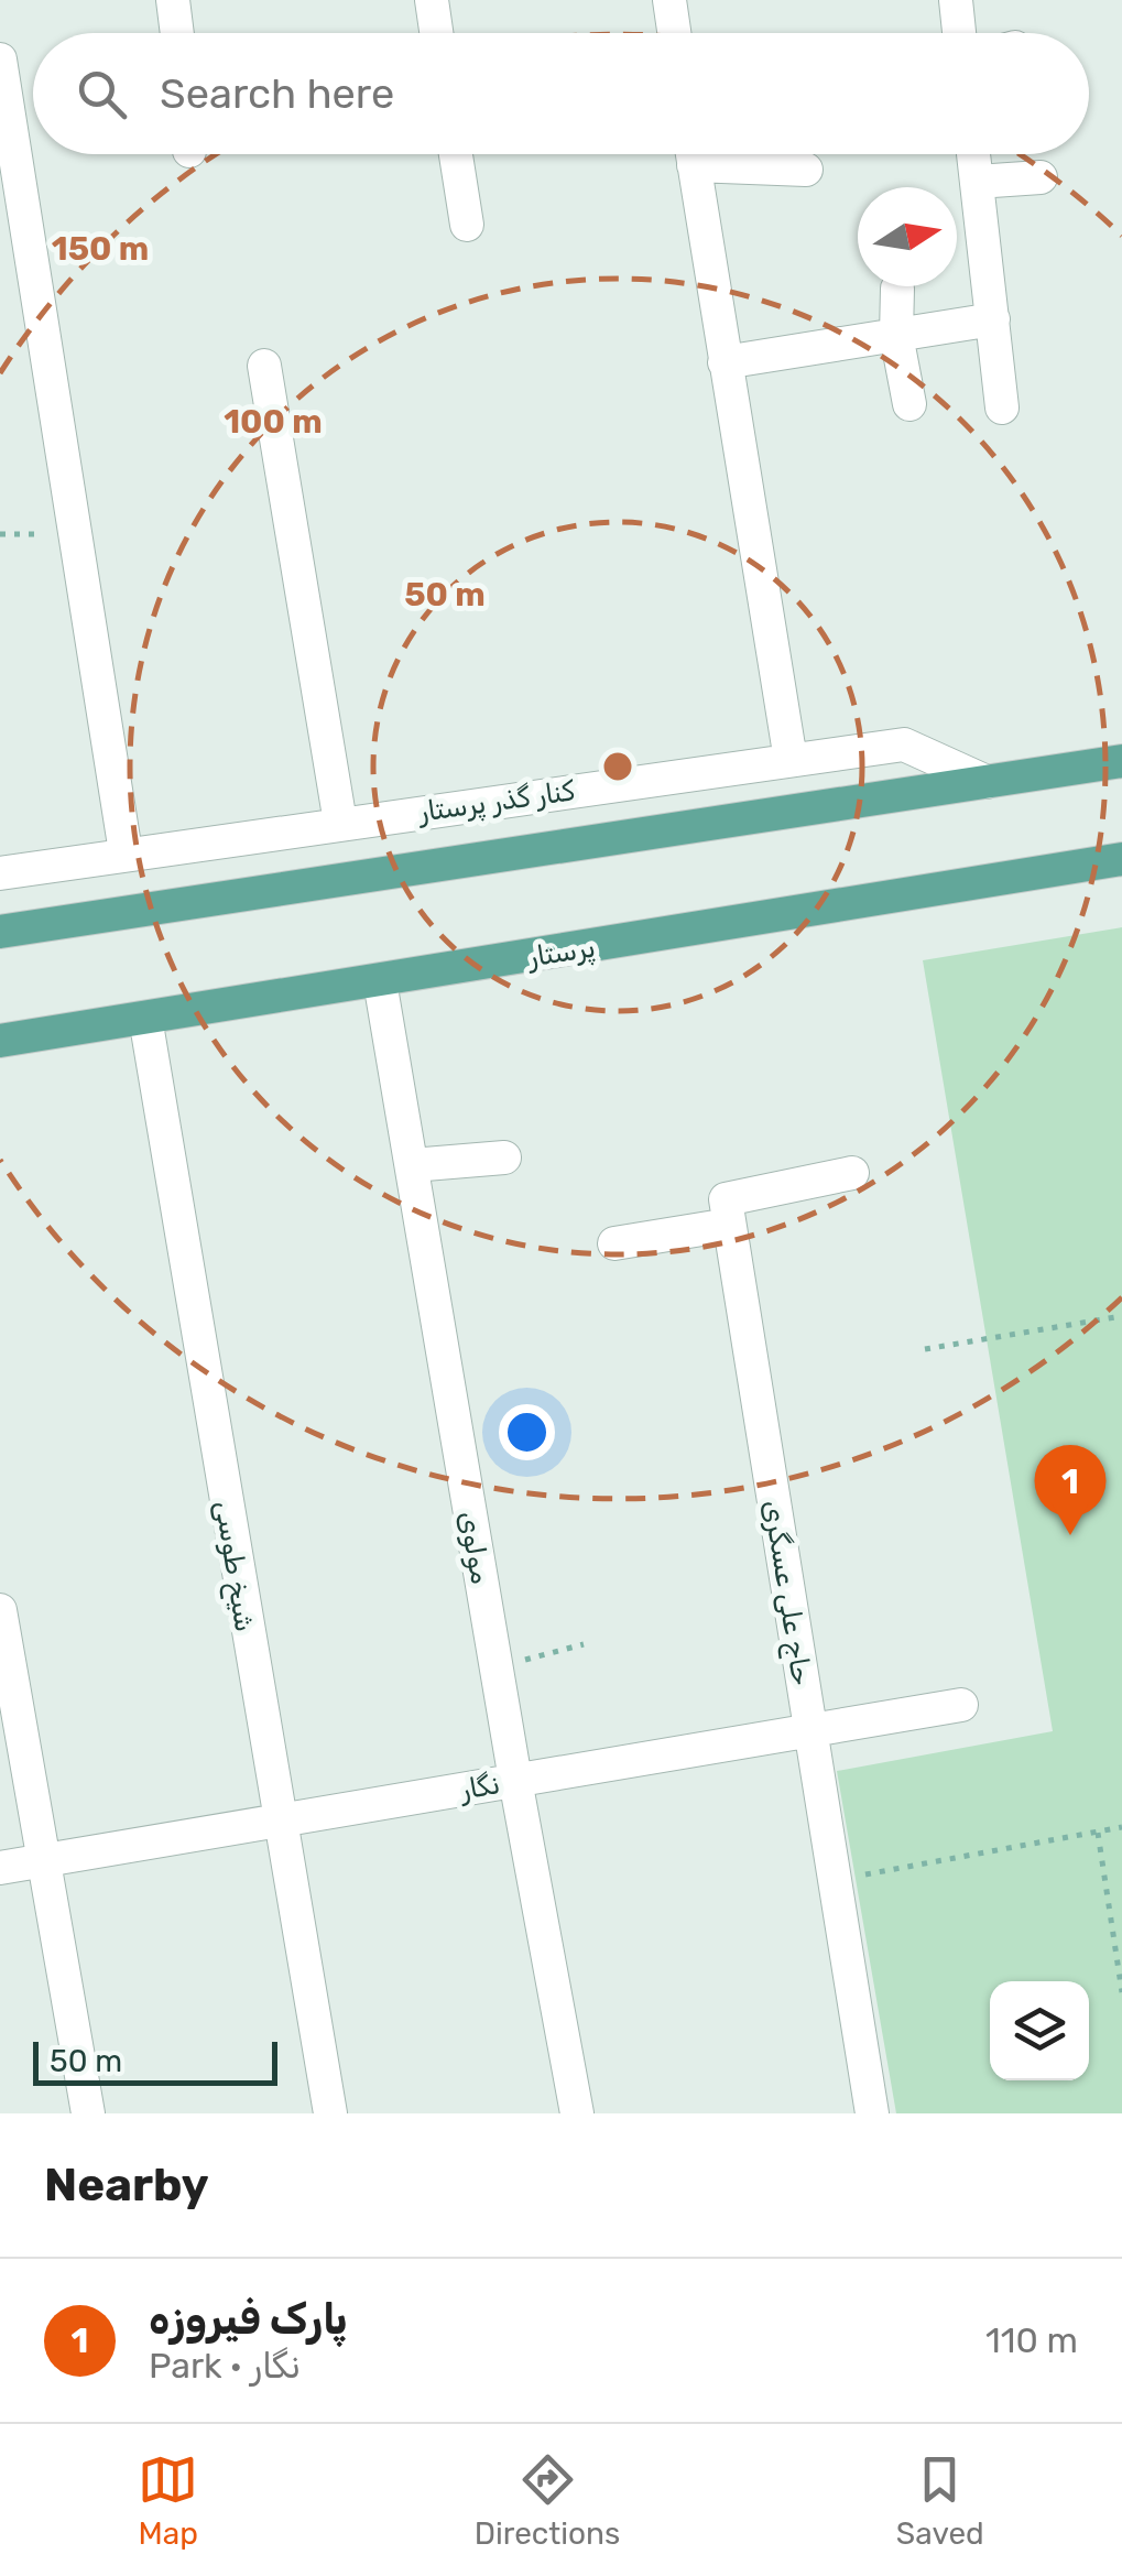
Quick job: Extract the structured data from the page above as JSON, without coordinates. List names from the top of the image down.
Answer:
{
  "streets": {
    "main road": ["پرستار"],
    "street": [
      "کنار گذر پرستار",
      "مولوی",
      "شیخ طوسی",
      "حاج علی عسگری",
      "نگار"
    ]
  },
  "crossings": [
    ["پرستار", "مولوی"],
    ["پرستار", "شیخ طوسی"],
    ["مولوی", "نگار"],
    ["شیخ طوسی", "نگار"],
    ["حاج علی عسگری", "نگار"]
  ],
  "scale_bar": "50 m",
  "north": "right",
  "page": {
    "search": "Search here",
    "pins": "1",
    "scale": "50 m",
    "heading": "Nearby",
    "list": [
      {
        "mark": "1",
        "name": "پارک فیروزه",
        "note": "Park · نگار",
        "value": "110 m"
      }
    ],
    "nav": ["Map", "Directions", "Saved"]
  },
  "rings": ["150 m", "100 m", "50 m"]
}
